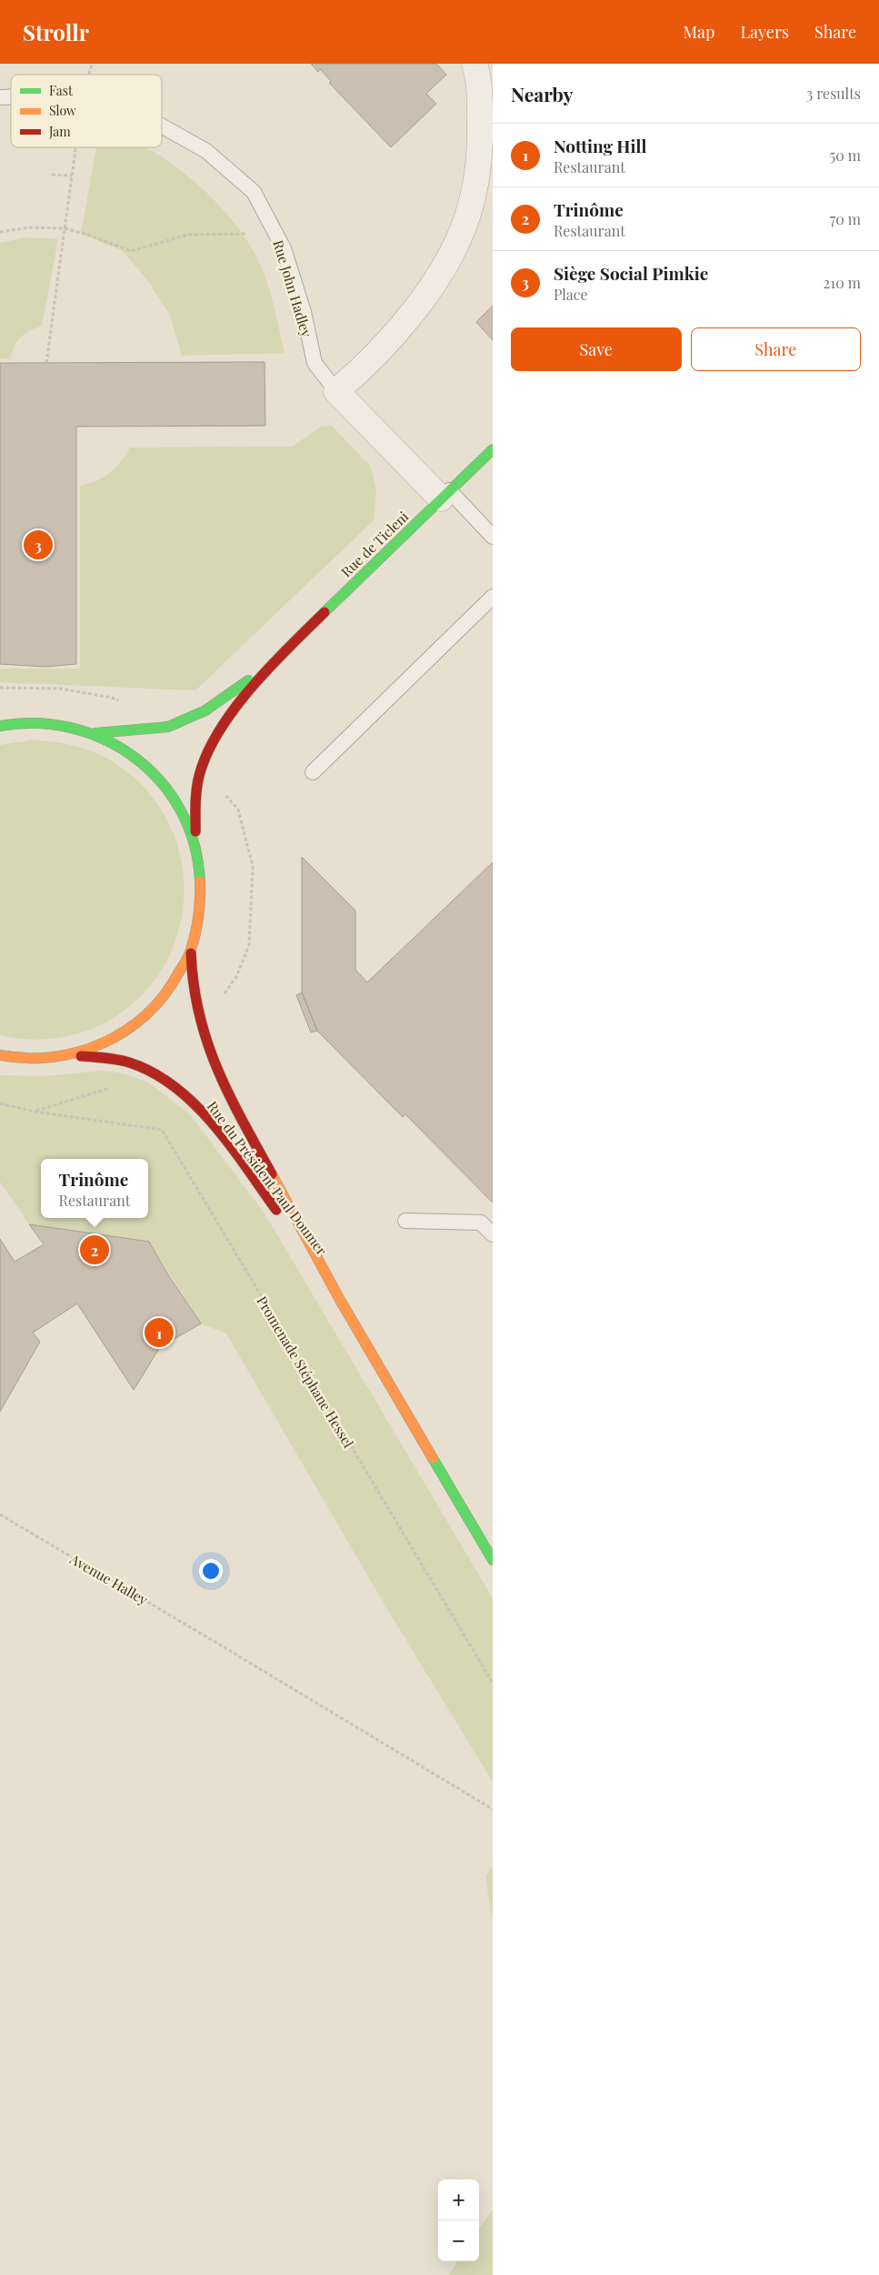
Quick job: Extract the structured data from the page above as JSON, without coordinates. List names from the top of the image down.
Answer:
{
  "streets": {
    "main road": ["Rue de Ticleni", "Rue du Président Paul Doumer"],
    "street": ["Rue John Hadley"],
    "path": ["Promenade Stéphane Hessel", "Avenue Halley"]
  },
  "crossings": [
    ["Rue John Hadley", "Rue de Ticleni"]
  ],
  "legend": ["Fast", "Slow", "Jam"],
  "page": {
    "header": "Strollr",
    "nav": ["Map", "Layers", "Share"],
    "heading": ["Nearby", "3 results"],
    "list": [
      {
        "mark": "1",
        "name": "Notting Hill",
        "note": "Restaurant",
        "value": "50 m"
      },
      {
        "mark": "2",
        "name": "Trinôme",
        "note": "Restaurant",
        "value": "70 m"
      },
      {
        "mark": "3",
        "name": "Siège Social Pimkie",
        "note": "Place",
        "value": "210 m"
      }
    ],
    "buttons": ["Save", "Share"],
    "pins": ["3", "2", "1"],
    "popup": ["Trinôme", "Restaurant"],
    "map_buttons": ["+", "−"]
  }
}
